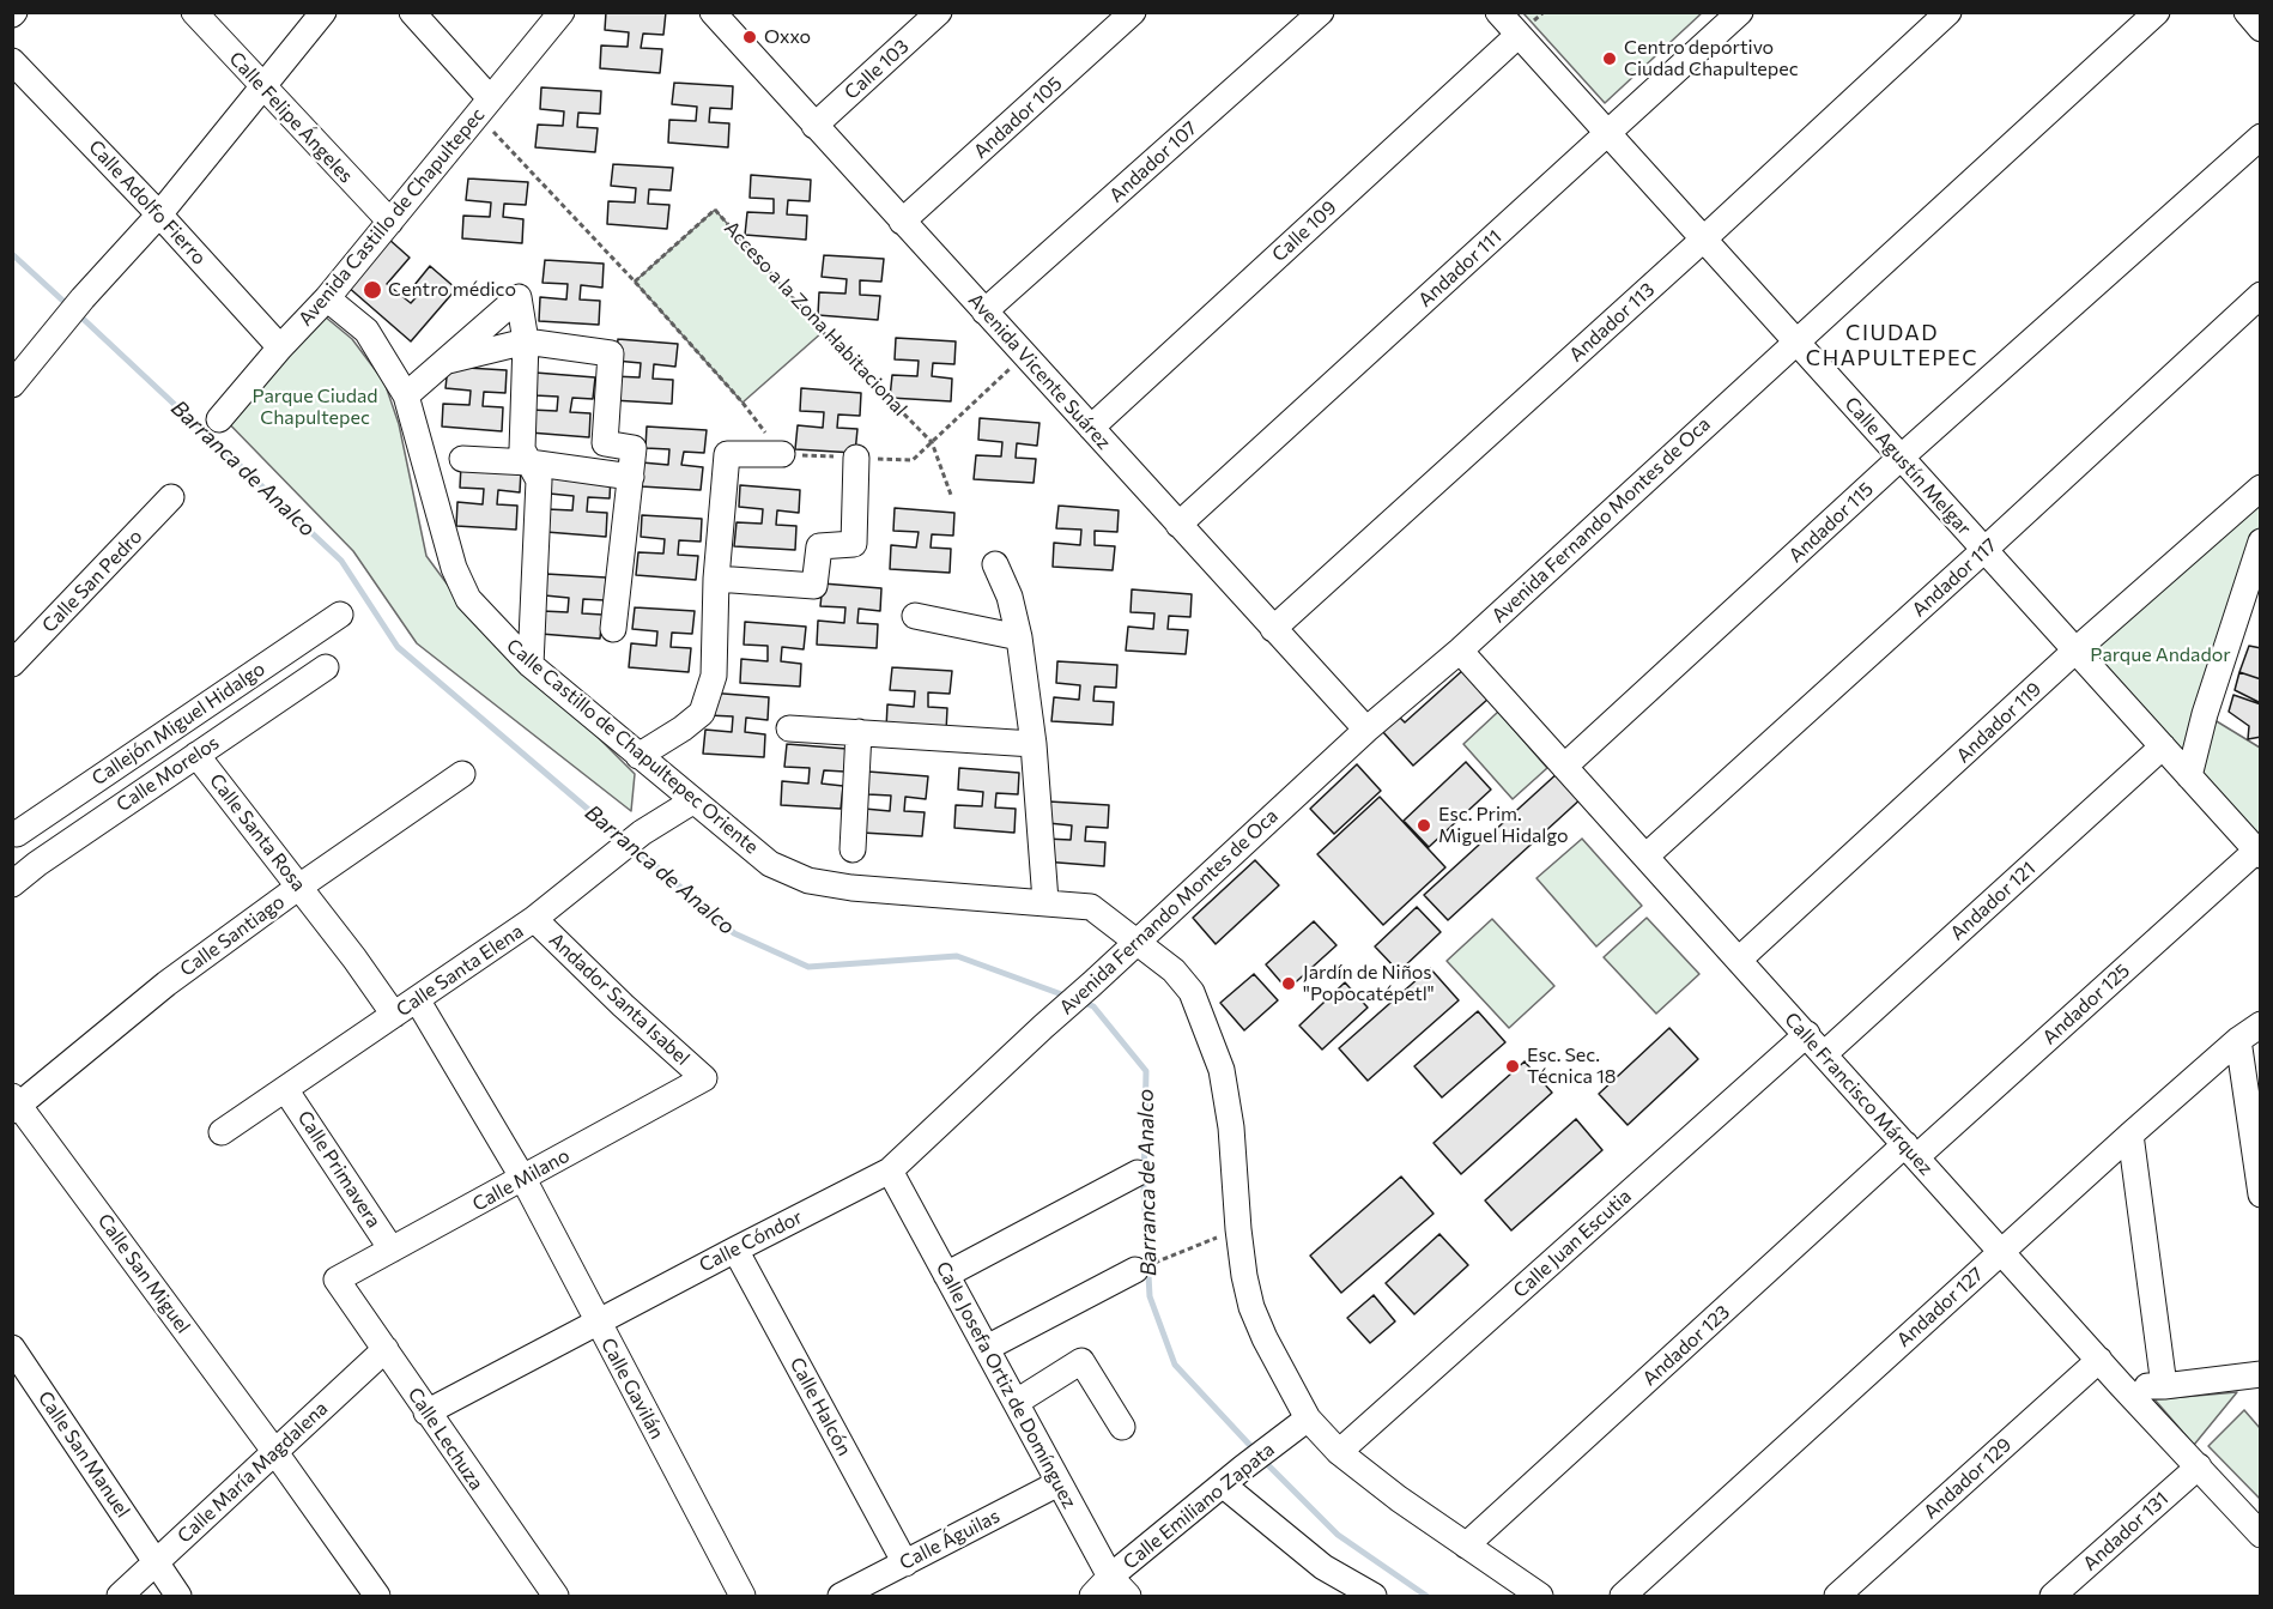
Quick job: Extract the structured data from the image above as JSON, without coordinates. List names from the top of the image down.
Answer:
{
  "streets": {
    "street": [
      "Calle 103",
      "Calle Felipe Ángeles",
      "Andador 105",
      "Andador 107",
      "Calle Adolfo Fierro",
      "Avenida Castillo de Chapultepec",
      "Calle 109",
      "Andador 111",
      "Andador 113",
      "Avenida Vicente Suárez",
      "Calle Agustín Melgar",
      "Avenida Fernando Montes de Oca",
      "Andador 115",
      "Andador 117",
      "Calle San Pedro",
      "Andador 119",
      "Callejón Miguel Hidalgo",
      "Calle Castillo de Chapultepec Oriente",
      "Calle Morelos",
      "Calle Santa Rosa",
      "Andador 121",
      "Calle Santiago",
      "Calle Santa Elena",
      "Andador Santa Isabel",
      "Andador 125",
      "Calle Francisco Márquez",
      "Calle Primavera",
      "Calle Milano",
      "Calle Cóndor",
      "Calle Juan Escutia",
      "Calle San Miguel",
      "Andador 127",
      "Andador 123",
      "Calle Josefa Ortiz de Domínguez",
      "Calle Gavilán",
      "Calle Halcón",
      "Calle Lechuza",
      "Calle San Manuel",
      "Calle María Magdalena",
      "Andador 129",
      "Calle Emiliano Zapata",
      "Andador 131",
      "Calle Águilas"
    ],
    "path": ["Acceso a la Zona Habitacional"]
  },
  "crossings": [
    ["Calle 103", "Avenida Vicente Suárez"],
    ["Calle Felipe Ángeles", "Avenida Castillo de Chapultepec"],
    ["Andador 105", "Avenida Vicente Suárez"],
    ["Andador 107", "Avenida Vicente Suárez"],
    ["Calle Adolfo Fierro", "Avenida Castillo de Chapultepec"],
    ["Avenida Castillo de Chapultepec", "Calle Castillo de Chapultepec Oriente"],
    ["Calle 109", "Avenida Vicente Suárez"],
    ["Calle 109", "Calle Agustín Melgar"],
    ["Andador 111", "Avenida Vicente Suárez"],
    ["Andador 111", "Calle Agustín Melgar"],
    ["Andador 113", "Avenida Vicente Suárez"],
    ["Andador 113", "Calle Agustín Melgar"],
    ["Avenida Vicente Suárez", "Avenida Fernando Montes de Oca"],
    ["Calle Agustín Melgar", "Avenida Fernando Montes de Oca"],
    ["Calle Agustín Melgar", "Andador 115"],
    ["Calle Agustín Melgar", "Andador 117"],
    ["Calle Agustín Melgar", "Andador 119"],
    ["Calle Agustín Melgar", "Andador 121"],
    ["Calle Agustín Melgar", "Andador 125"],
    ["Avenida Fernando Montes de Oca", "Calle Castillo de Chapultepec Oriente"],
    ["Avenida Fernando Montes de Oca", "Calle Francisco Márquez"],
    ["Avenida Fernando Montes de Oca", "Calle Cóndor"],
    ["Andador 115", "Calle Francisco Márquez"],
    ["Andador 117", "Calle Francisco Márquez"],
    ["Andador 119", "Calle Francisco Márquez"],
    ["Calle Castillo de Chapultepec Oriente", "Calle Santa Elena"],
    ["Calle Castillo de Chapultepec Oriente", "Calle Juan Escutia"],
    ["Calle Castillo de Chapultepec Oriente", "Andador 123"],
    ["Calle Castillo de Chapultepec Oriente", "Calle Emiliano Zapata"],
    ["Calle Morelos", "Calle Santa Rosa"],
    ["Calle Santa Rosa", "Calle Santiago"],
    ["Calle Santa Rosa", "Calle Santa Elena"],
    ["Andador 121", "Calle Francisco Márquez"],
    ["Calle Santiago", "Calle San Miguel"],
    ["Calle Santa Elena", "Andador Santa Isabel"],
    ["Calle Santa Elena", "Calle Primavera"],
    ["Andador Santa Isabel", "Calle Milano"],
    ["Andador 125", "Calle Francisco Márquez"],
    ["Andador 125", "Andador 123"],
    ["Calle Francisco Márquez", "Calle Juan Escutia"],
    ["Calle Francisco Márquez", "Andador 127"],
    ["Calle Francisco Márquez", "Andador 123"],
    ["Calle Francisco Márquez", "Andador 129"],
    ["Calle Francisco Márquez", "Andador 131"],
    ["Calle Primavera", "Calle Milano"],
    ["Calle Milano", "Calle Gavilán"],
    ["Calle Milano", "Calle Lechuza"],
    ["Calle Cóndor", "Calle Josefa Ortiz de Domínguez"],
    ["Calle Cóndor", "Calle Gavilán"],
    ["Calle Cóndor", "Calle Halcón"],
    ["Calle Cóndor", "Calle Lechuza"],
    ["Calle San Miguel", "Calle María Magdalena"],
    ["Calle Josefa Ortiz de Domínguez", "Calle Emiliano Zapata"],
    ["Calle Josefa Ortiz de Domínguez", "Calle Águilas"],
    ["Calle Halcón", "Calle Águilas"],
    ["Calle Lechuza", "Calle María Magdalena"],
    ["Calle San Manuel", "Calle María Magdalena"]
  ],
  "districts": ["CIUDAD CHAPULTEPEC"],
  "water": ["Barranca de Analco"],
  "parks": ["Parque Ciudad Chapultepec", "Parque Andador"],
  "places": [
    "Oxxo",
    "Centro deportivo Ciudad Chapultepec",
    "Centro médico",
    "Esc. Prim. Miguel Hidalgo",
    "Jardín de Niños \"Popocatépetl\"",
    "Esc. Sec. Técnica 18"
  ]
}
